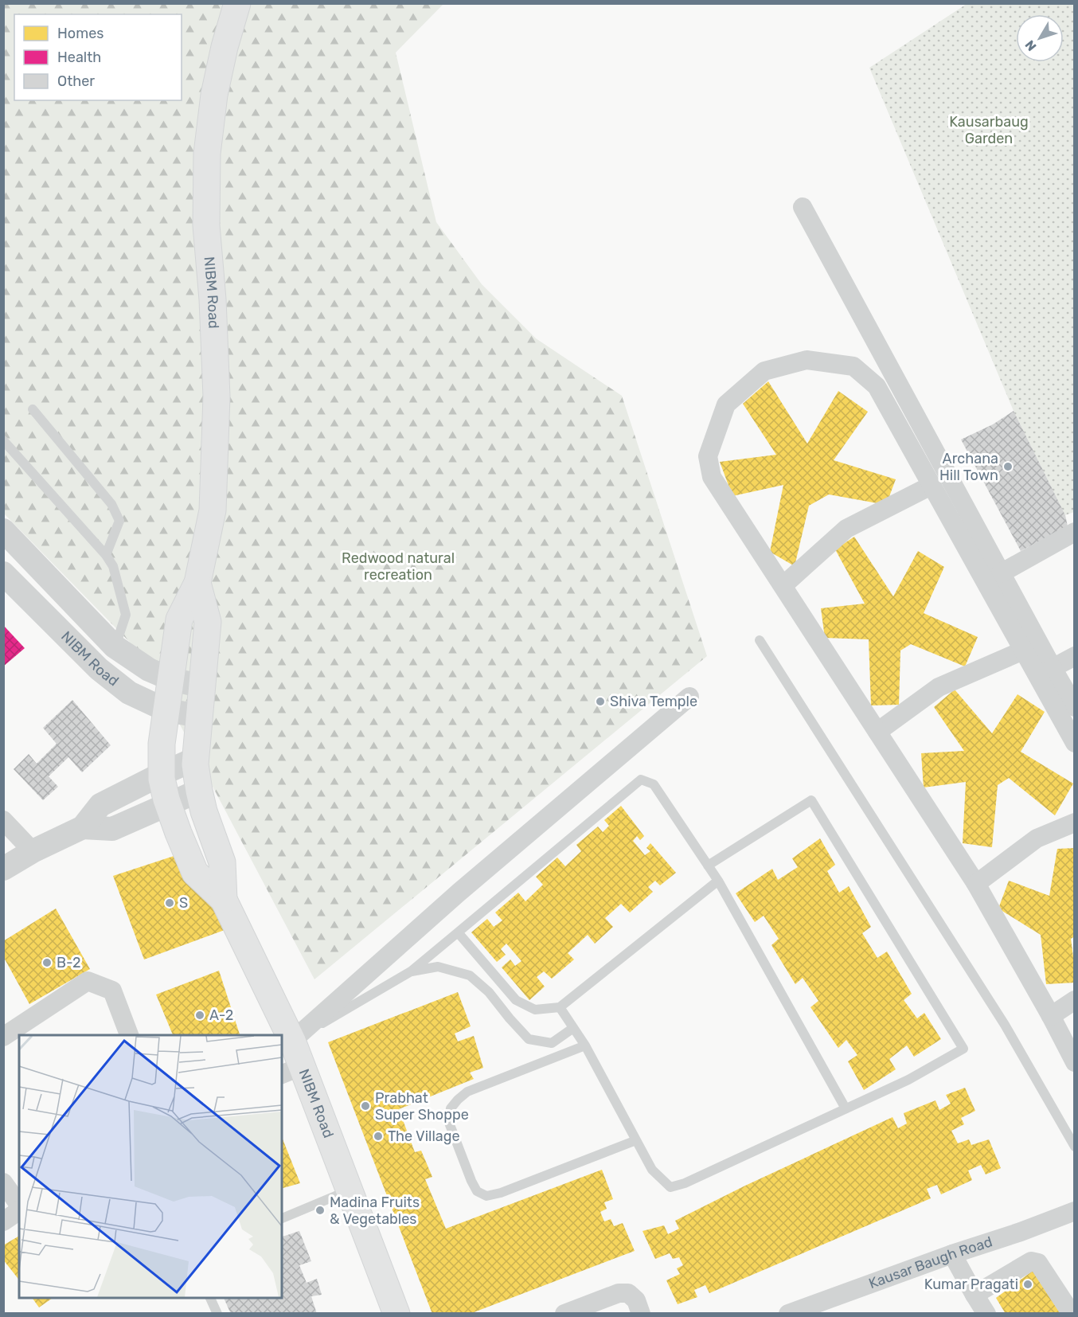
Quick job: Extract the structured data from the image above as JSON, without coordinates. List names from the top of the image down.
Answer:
{
  "streets": {
    "main road": ["NIBM Road"],
    "street": ["Kausar Baugh Road"]
  },
  "parks": ["Kausarbaug Garden", "Redwood natural recreation"],
  "places": [
    "Archana Hill Town",
    "Shiva Temple",
    "S",
    "B-2",
    "A-2",
    "Prabhat Super Shoppe",
    "The Village",
    "Madina Fruits & Vegetables",
    "Kumar Pragati"
  ],
  "legend": ["Homes", "Health", "Other"],
  "north": "bottom left"
}
